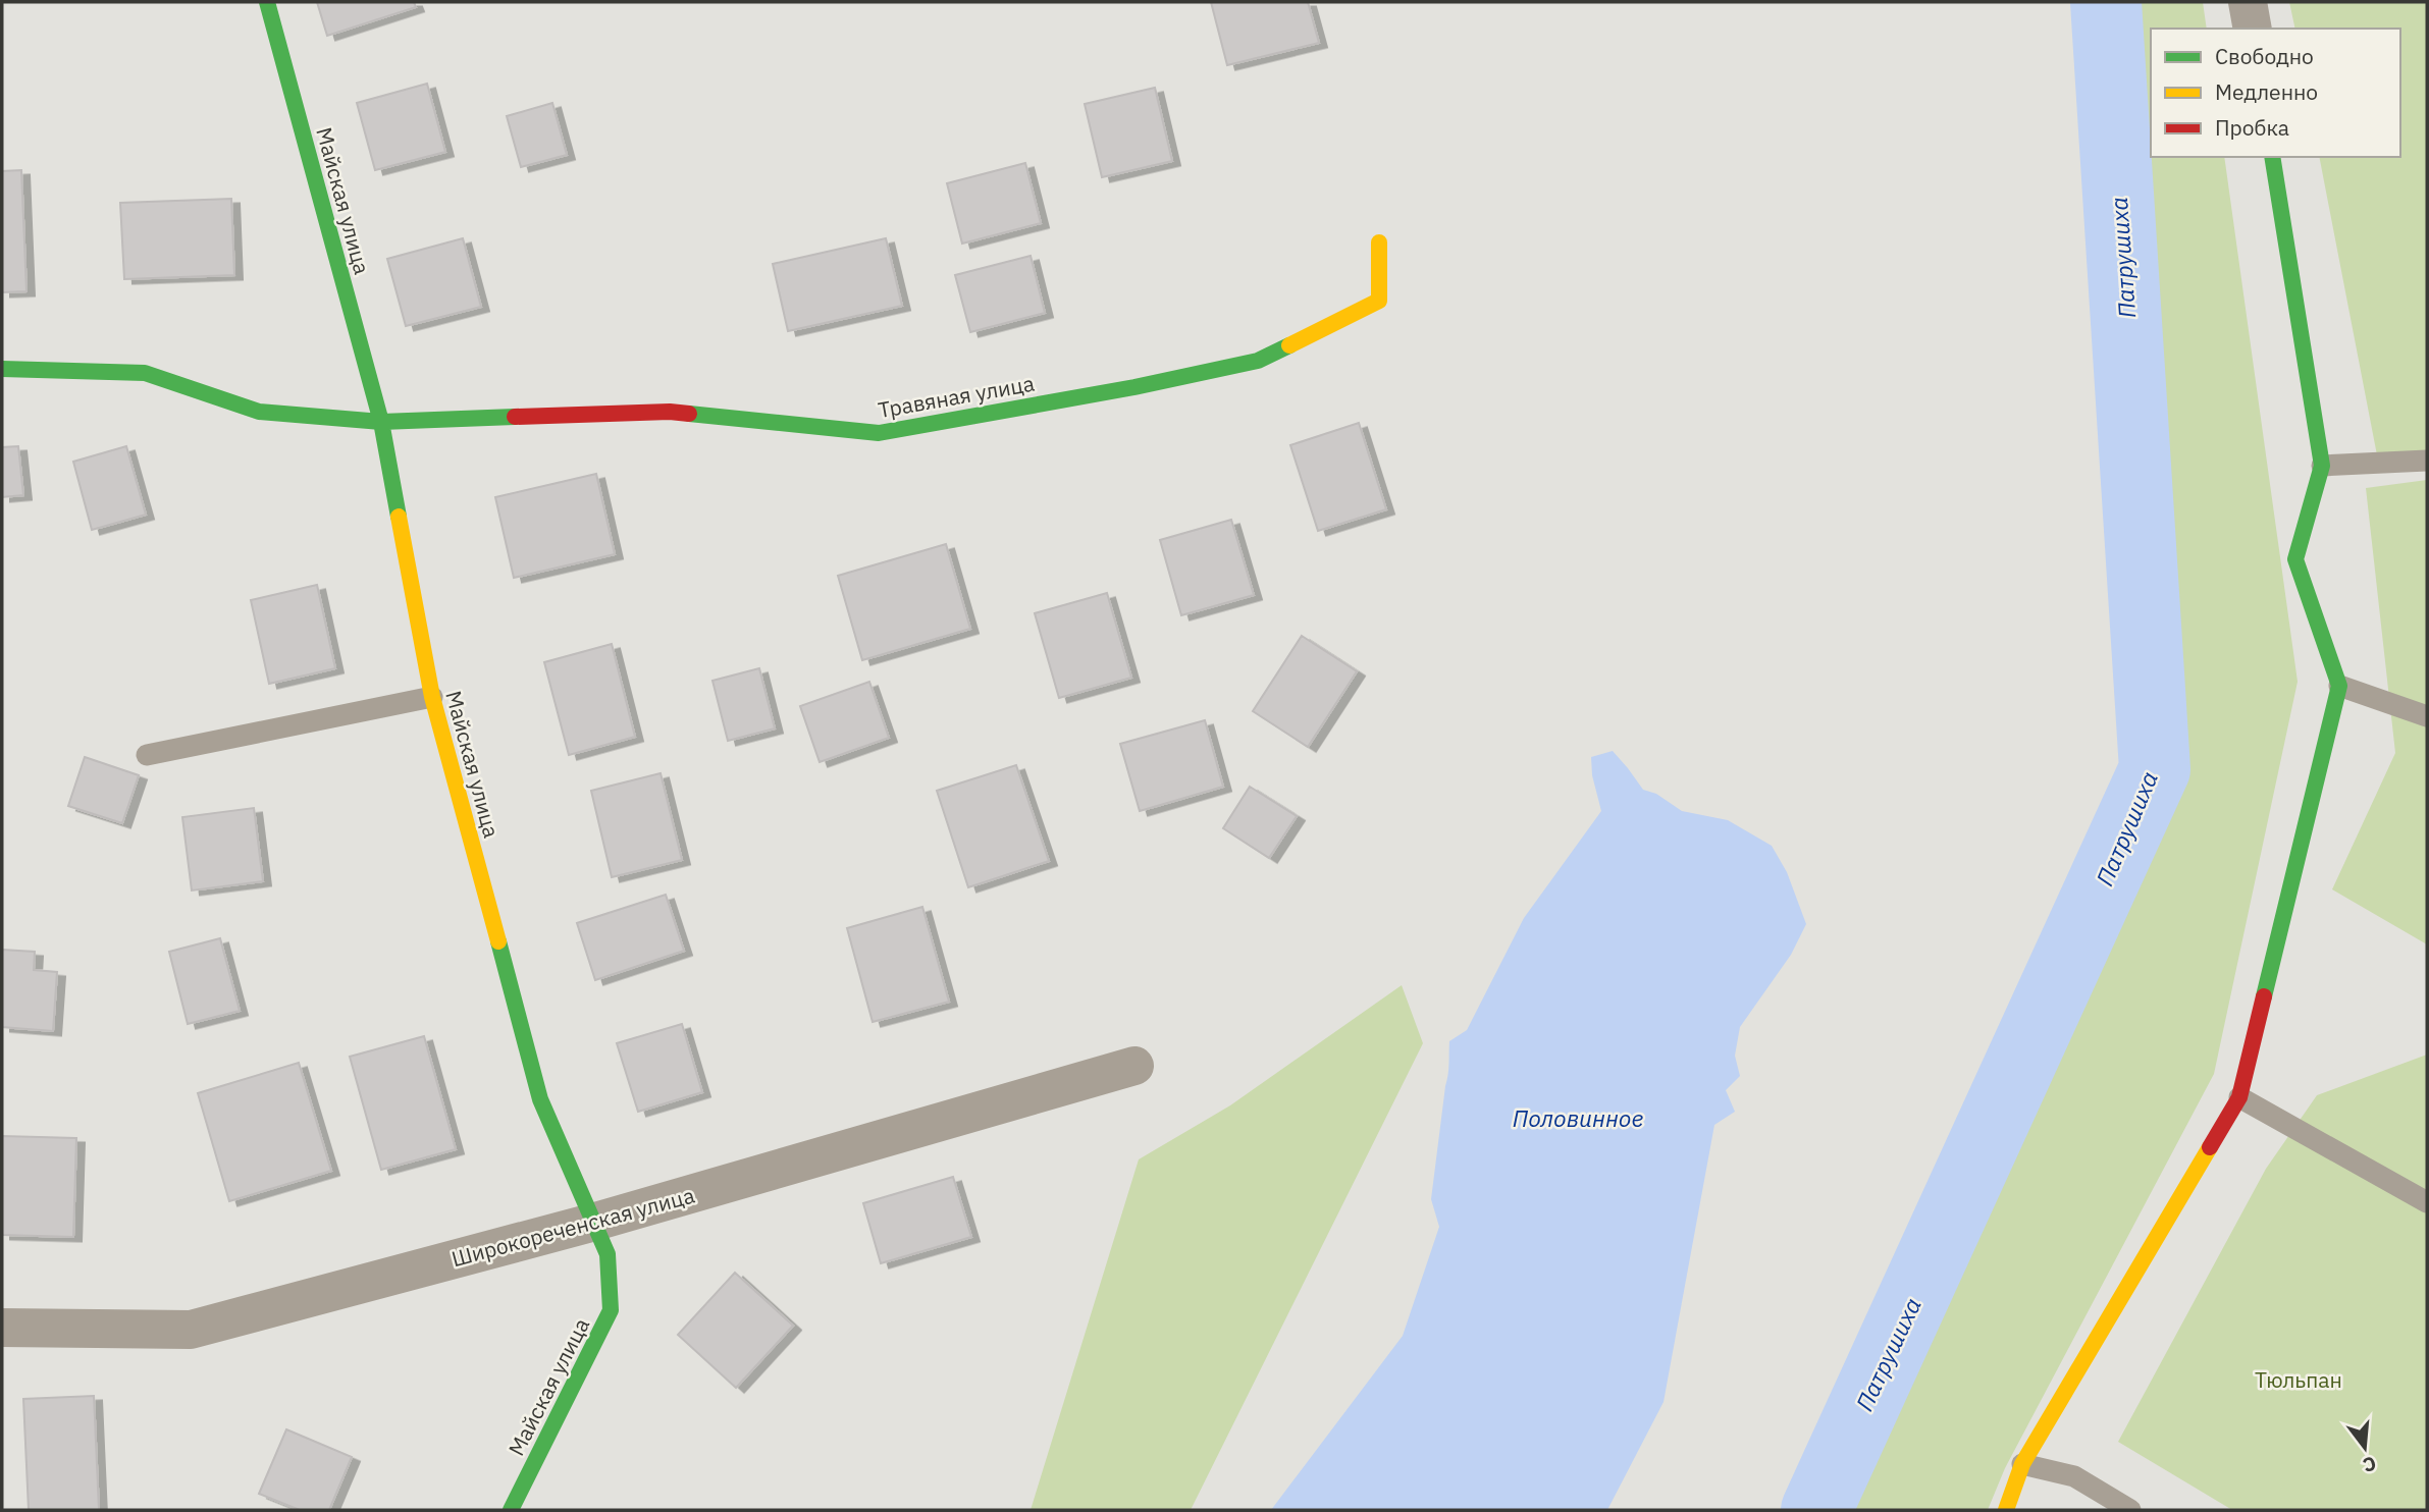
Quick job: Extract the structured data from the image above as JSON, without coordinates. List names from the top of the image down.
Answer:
{
  "streets": {
    "street": ["Майская улица", "Травяная улица", "Широкореченская улица"]
  },
  "crossings": [
    ["Майская улица", "Травяная улица"],
    ["Майская улица", "Широкореченская улица"]
  ],
  "water": ["Патрушиха", "Половинное"],
  "parks": ["Тюльпан"],
  "legend": ["Свободно", "Медленно", "Пробка"],
  "north": "bottom"
}
